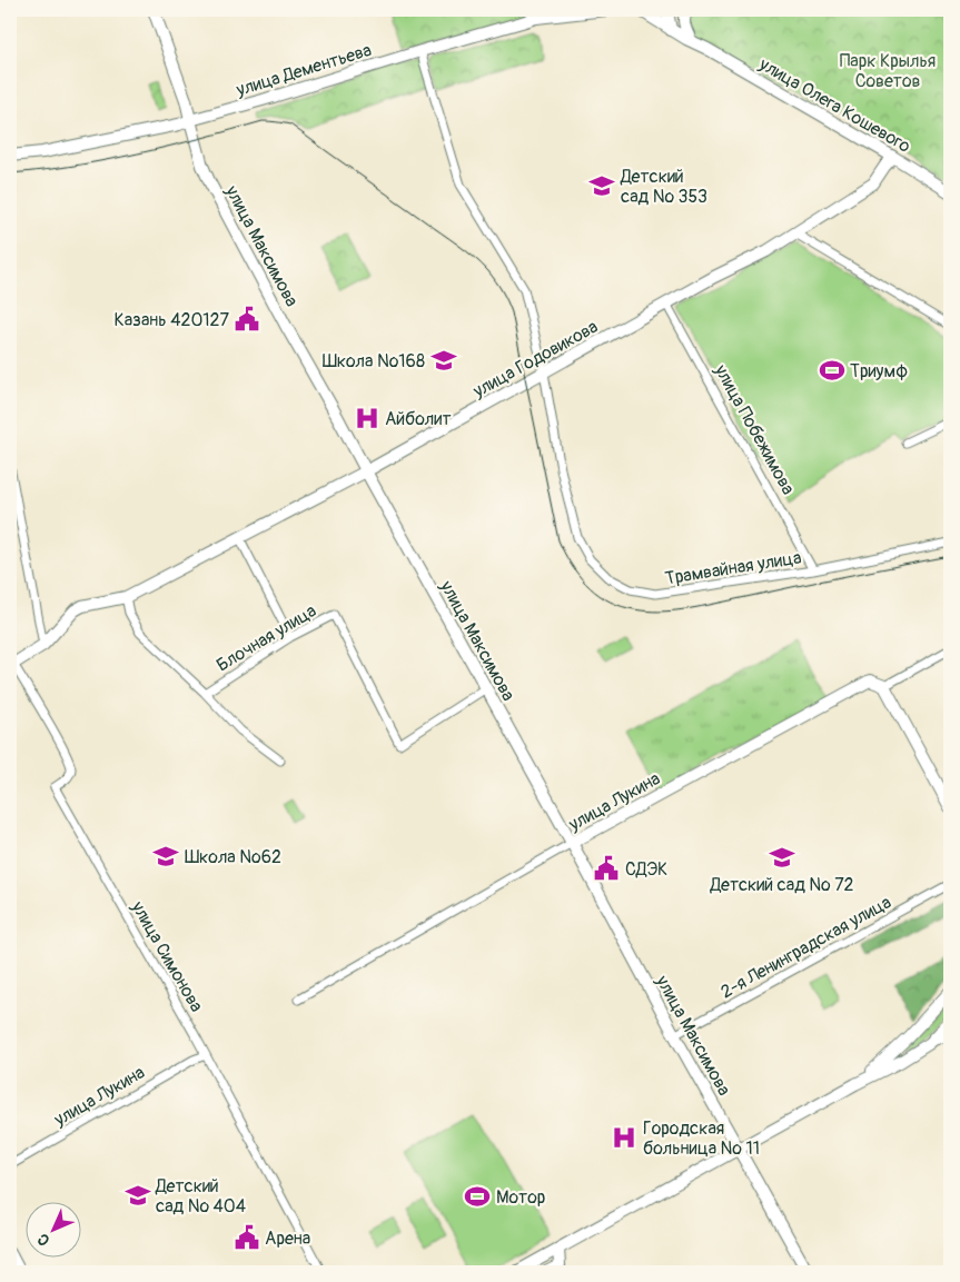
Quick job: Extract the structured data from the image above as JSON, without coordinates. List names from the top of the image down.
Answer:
{
  "streets": {
    "main road": [
      "улица Дементьева",
      "улица Олега Кошевого",
      "улица Максимова",
      "улица Годовикова",
      "улица Лукина"
    ],
    "street": [
      "улица Побежимова",
      "Трамвайная улица",
      "Блочная улица",
      "2-я Ленинградская улица",
      "улица Симонова"
    ]
  },
  "crossings": [
    ["улица Дементьева", "улица Максимова"],
    ["улица Дементьева", "Трамвайная улица"],
    ["улица Олега Кошевого", "улица Годовикова"],
    ["улица Максимова", "улица Годовикова"],
    ["улица Максимова", "Блочная улица"],
    ["улица Максимова", "улица Лукина"],
    ["улица Максимова", "2-я Ленинградская улица"],
    ["улица Годовикова", "улица Побежимова"],
    ["улица Годовикова", "Трамвайная улица"],
    ["улица Годовикова", "улица Симонова"],
    ["улица Побежимова", "Трамвайная улица"],
    ["улица Лукина", "улица Симонова"]
  ],
  "parks": ["Парк Крылья Советов"],
  "places": {
    "school or university": [
      "Детский сад № 353",
      "Школа №168",
      "Школа №62",
      "Детский сад № 72",
      "Детский сад № 404"
    ],
    "public building": ["Казань 420127", "СДЭК", "Арена"],
    "sports": ["Триумф", "Мотор"],
    "hospital": ["Айболит", "Городская больница № 11"]
  },
  "north": "bottom left"
}
